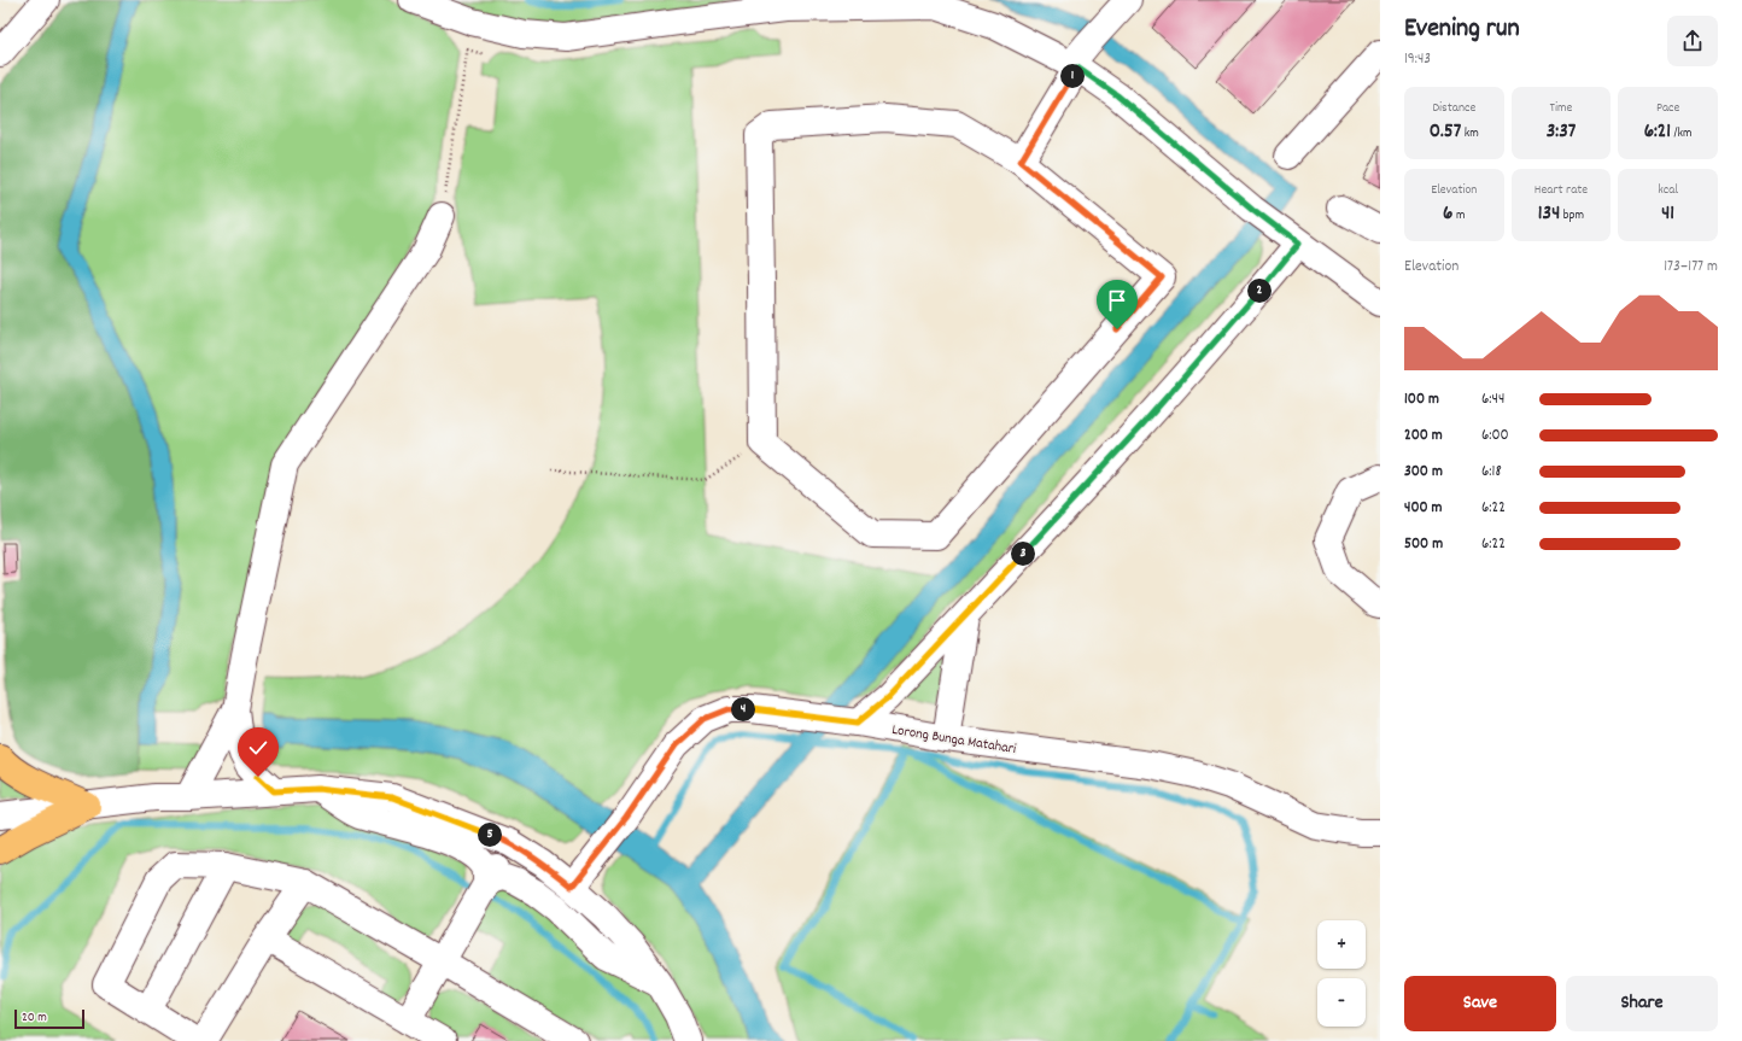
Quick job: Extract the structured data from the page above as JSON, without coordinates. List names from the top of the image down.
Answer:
{
  "streets": {
    "street": ["Lorong Bunga Matahari"]
  },
  "scale_bar": "20 m",
  "page": {
    "heading": ["Evening run", "19:43"],
    "pins": [
      "1",
      "2",
      "3",
      "4",
      "5"
    ],
    "stats": [
      ["Distance", "0.57 km"],
      ["Time", "3:37"],
      ["Pace", "6:21 /km"],
      ["Elevation", "6 m"],
      ["Heart rate", "134 bpm"],
      ["kcal", "41"]
    ],
    "chart": ["Elevation", "173–177 m"],
    "list": [
      {
        "name": "100 m",
        "note": "6:44"
      },
      {
        "name": "200 m",
        "note": "6:00"
      },
      {
        "name": "300 m",
        "note": "6:18"
      },
      {
        "name": "400 m",
        "note": "6:22"
      },
      {
        "name": "500 m",
        "note": "6:22"
      }
    ],
    "map_buttons": ["+", "−"],
    "buttons": ["Save", "Share"],
    "scale": "20 m"
  }
}
